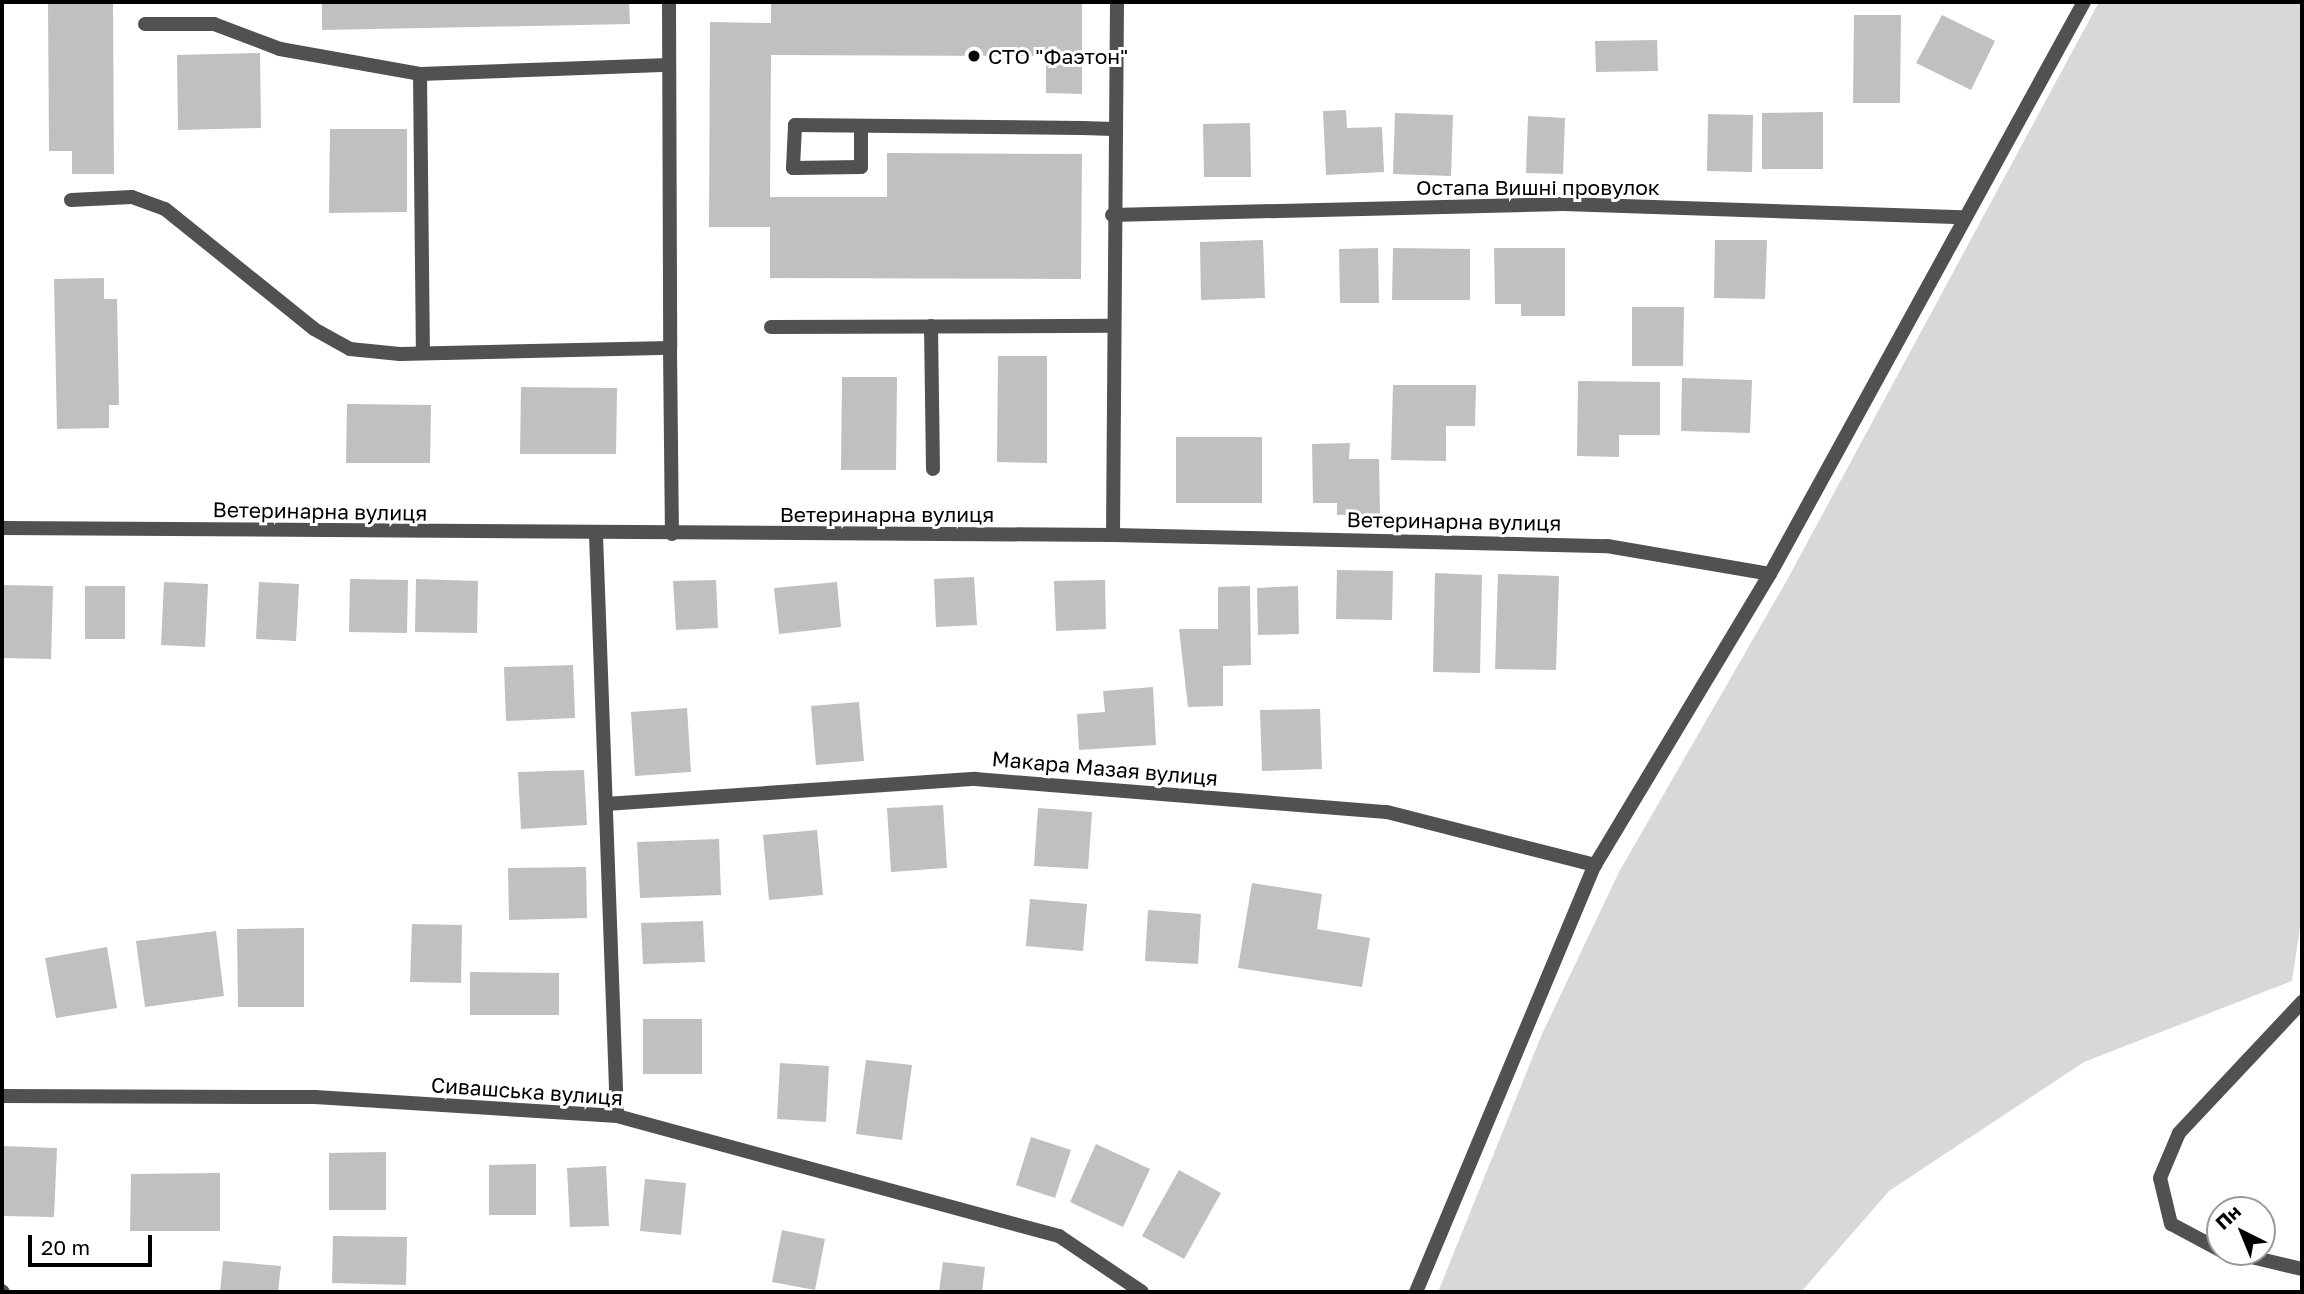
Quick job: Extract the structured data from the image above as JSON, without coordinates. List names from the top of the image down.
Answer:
{
  "streets": {
    "street": [
      "Остапа Вишні провулок",
      "Ветеринарна вулиця",
      "Макара Мазая вулиця",
      "Сивашська вулиця"
    ]
  },
  "places": ["СТО \"Фаэтон\""],
  "scale_bar": "20 m",
  "north": "top left"
}
